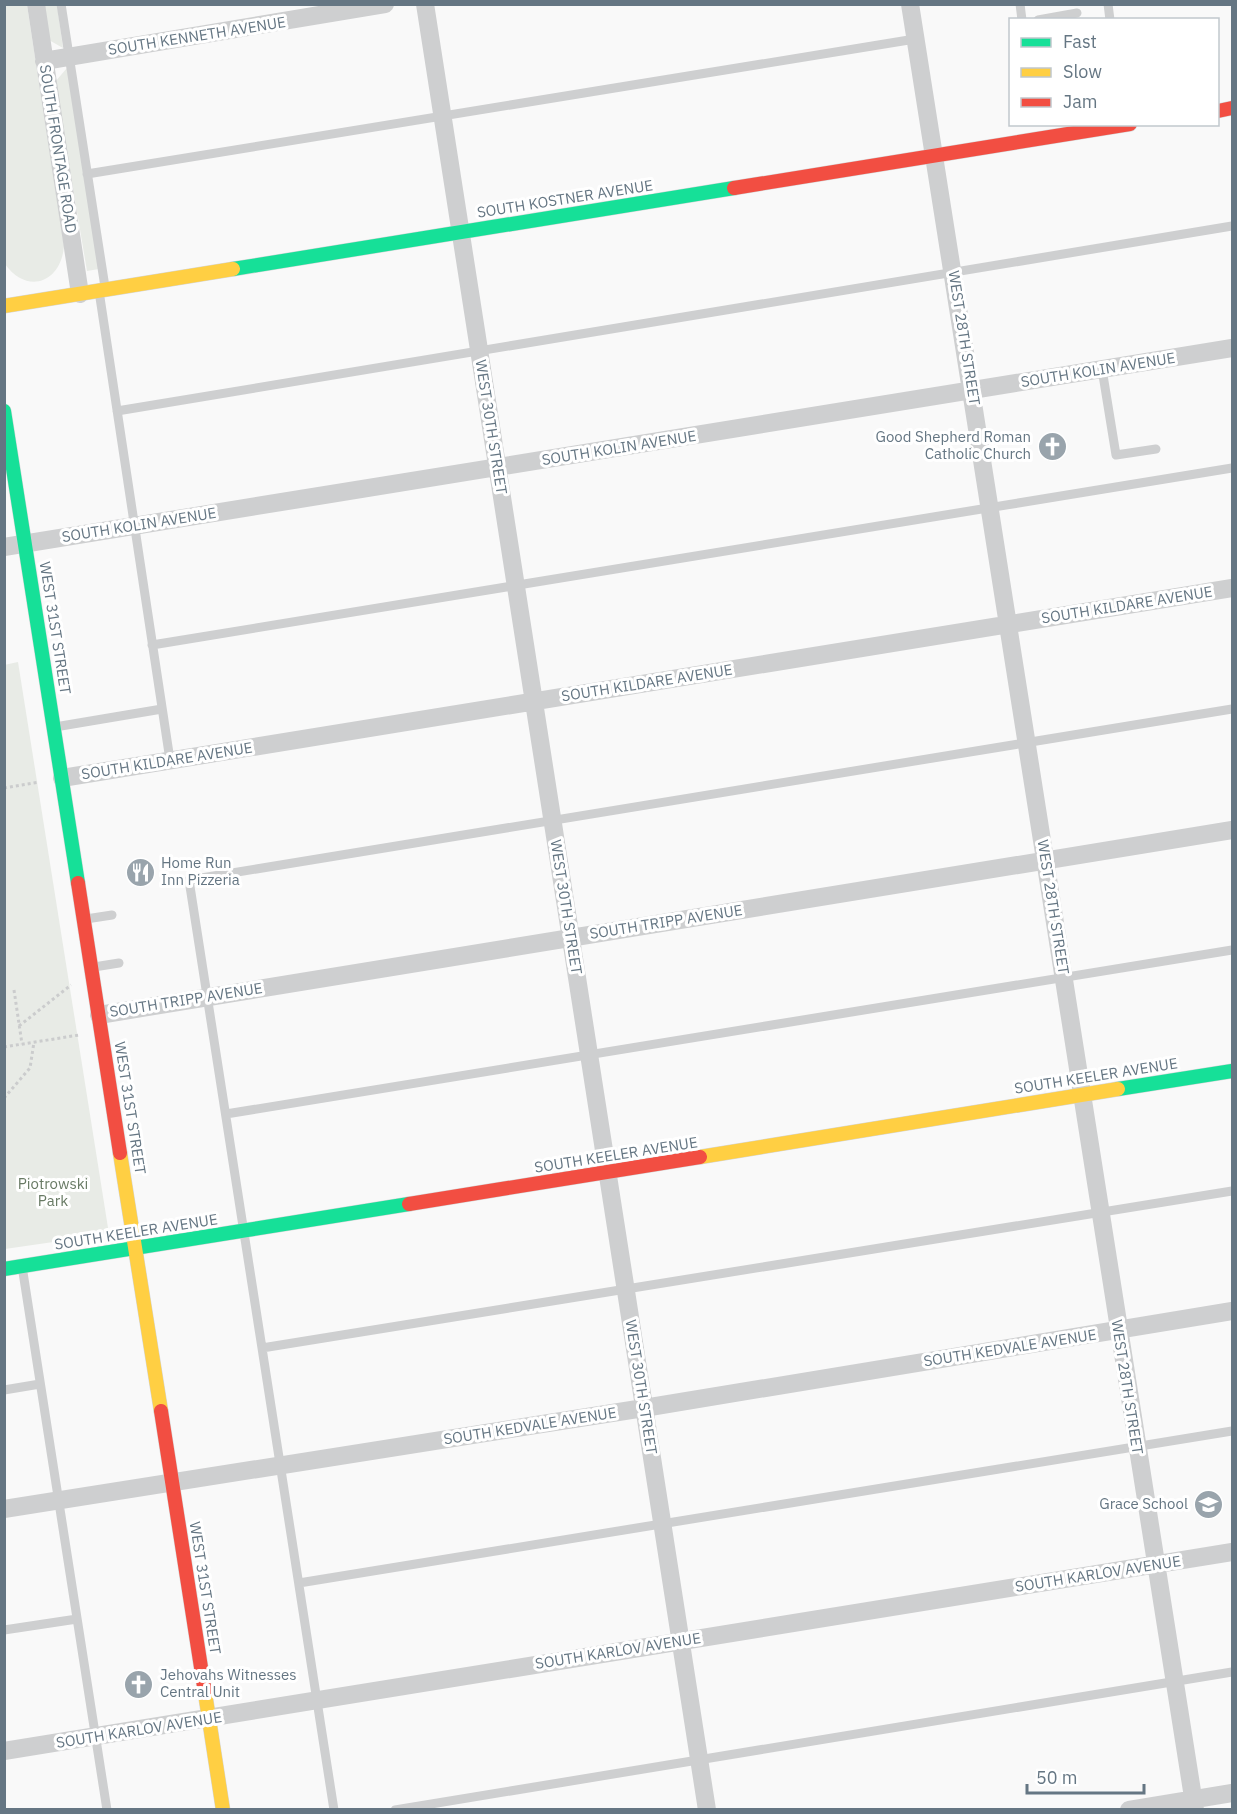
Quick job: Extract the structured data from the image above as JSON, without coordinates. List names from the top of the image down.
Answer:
{
  "streets": {
    "street": [
      "SOUTH KENNETH AVENUE",
      "SOUTH FRONTAGE ROAD",
      "SOUTH KOSTNER AVENUE",
      "WEST 28TH STREET",
      "SOUTH KOLIN AVENUE",
      "WEST 30TH STREET",
      "SOUTH KILDARE AVENUE",
      "WEST 31ST STREET",
      "SOUTH TRIPP AVENUE",
      "SOUTH KEELER AVENUE",
      "SOUTH KEDVALE AVENUE",
      "SOUTH KARLOV AVENUE"
    ]
  },
  "crossings": [
    ["SOUTH KENNETH AVENUE", "SOUTH FRONTAGE ROAD"],
    ["SOUTH FRONTAGE ROAD", "SOUTH KOSTNER AVENUE"],
    ["SOUTH KOSTNER AVENUE", "WEST 28TH STREET"],
    ["SOUTH KOSTNER AVENUE", "WEST 30TH STREET"],
    ["WEST 28TH STREET", "SOUTH KOLIN AVENUE"],
    ["WEST 28TH STREET", "SOUTH KILDARE AVENUE"],
    ["WEST 28TH STREET", "SOUTH TRIPP AVENUE"],
    ["WEST 28TH STREET", "SOUTH KEELER AVENUE"],
    ["WEST 28TH STREET", "SOUTH KEDVALE AVENUE"],
    ["WEST 28TH STREET", "SOUTH KARLOV AVENUE"],
    ["SOUTH KOLIN AVENUE", "WEST 30TH STREET"],
    ["SOUTH KOLIN AVENUE", "WEST 31ST STREET"],
    ["WEST 30TH STREET", "SOUTH KILDARE AVENUE"],
    ["WEST 30TH STREET", "SOUTH TRIPP AVENUE"],
    ["WEST 30TH STREET", "SOUTH KEELER AVENUE"],
    ["WEST 30TH STREET", "SOUTH KEDVALE AVENUE"],
    ["WEST 30TH STREET", "SOUTH KARLOV AVENUE"],
    ["SOUTH KILDARE AVENUE", "WEST 31ST STREET"],
    ["WEST 31ST STREET", "SOUTH TRIPP AVENUE"],
    ["WEST 31ST STREET", "SOUTH KEELER AVENUE"],
    ["WEST 31ST STREET", "SOUTH KEDVALE AVENUE"],
    ["WEST 31ST STREET", "SOUTH KARLOV AVENUE"]
  ],
  "parks": ["Piotrowski Park"],
  "places": {
    "church": ["Good Shepherd Roman Catholic Church", "Jehovahs Witnesses Central Unit"],
    "restaurant": ["Home Run Inn Pizzeria"],
    "school or university": ["Grace School"]
  },
  "legend": ["Fast", "Slow", "Jam"],
  "scale_bar": "50 m"
}
